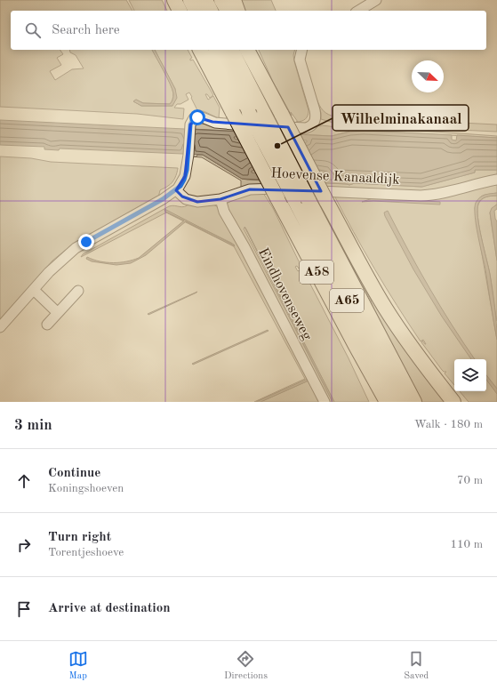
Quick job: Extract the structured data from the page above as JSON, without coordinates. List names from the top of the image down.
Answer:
{
  "streets": {
    "highway": ["A58", "A65"],
    "street": ["Hoevense Kanaaldijk", "Eindhovenseweg"]
  },
  "crossings": [
    ["Hoevense Kanaaldijk", "Eindhovenseweg"]
  ],
  "places": ["Wilhelminakanaal"],
  "north": "bottom right",
  "page": {
    "search": "Search here",
    "heading": ["3 min", "Walk · 180 m"],
    "list": [
      ["Continue", "Koningshoeven", "70 m"],
      ["Turn right", "Torentjeshoeve", "110 m"],
      "Arrive at destination"
    ],
    "nav": ["Map", "Directions", "Saved"]
  }
}
